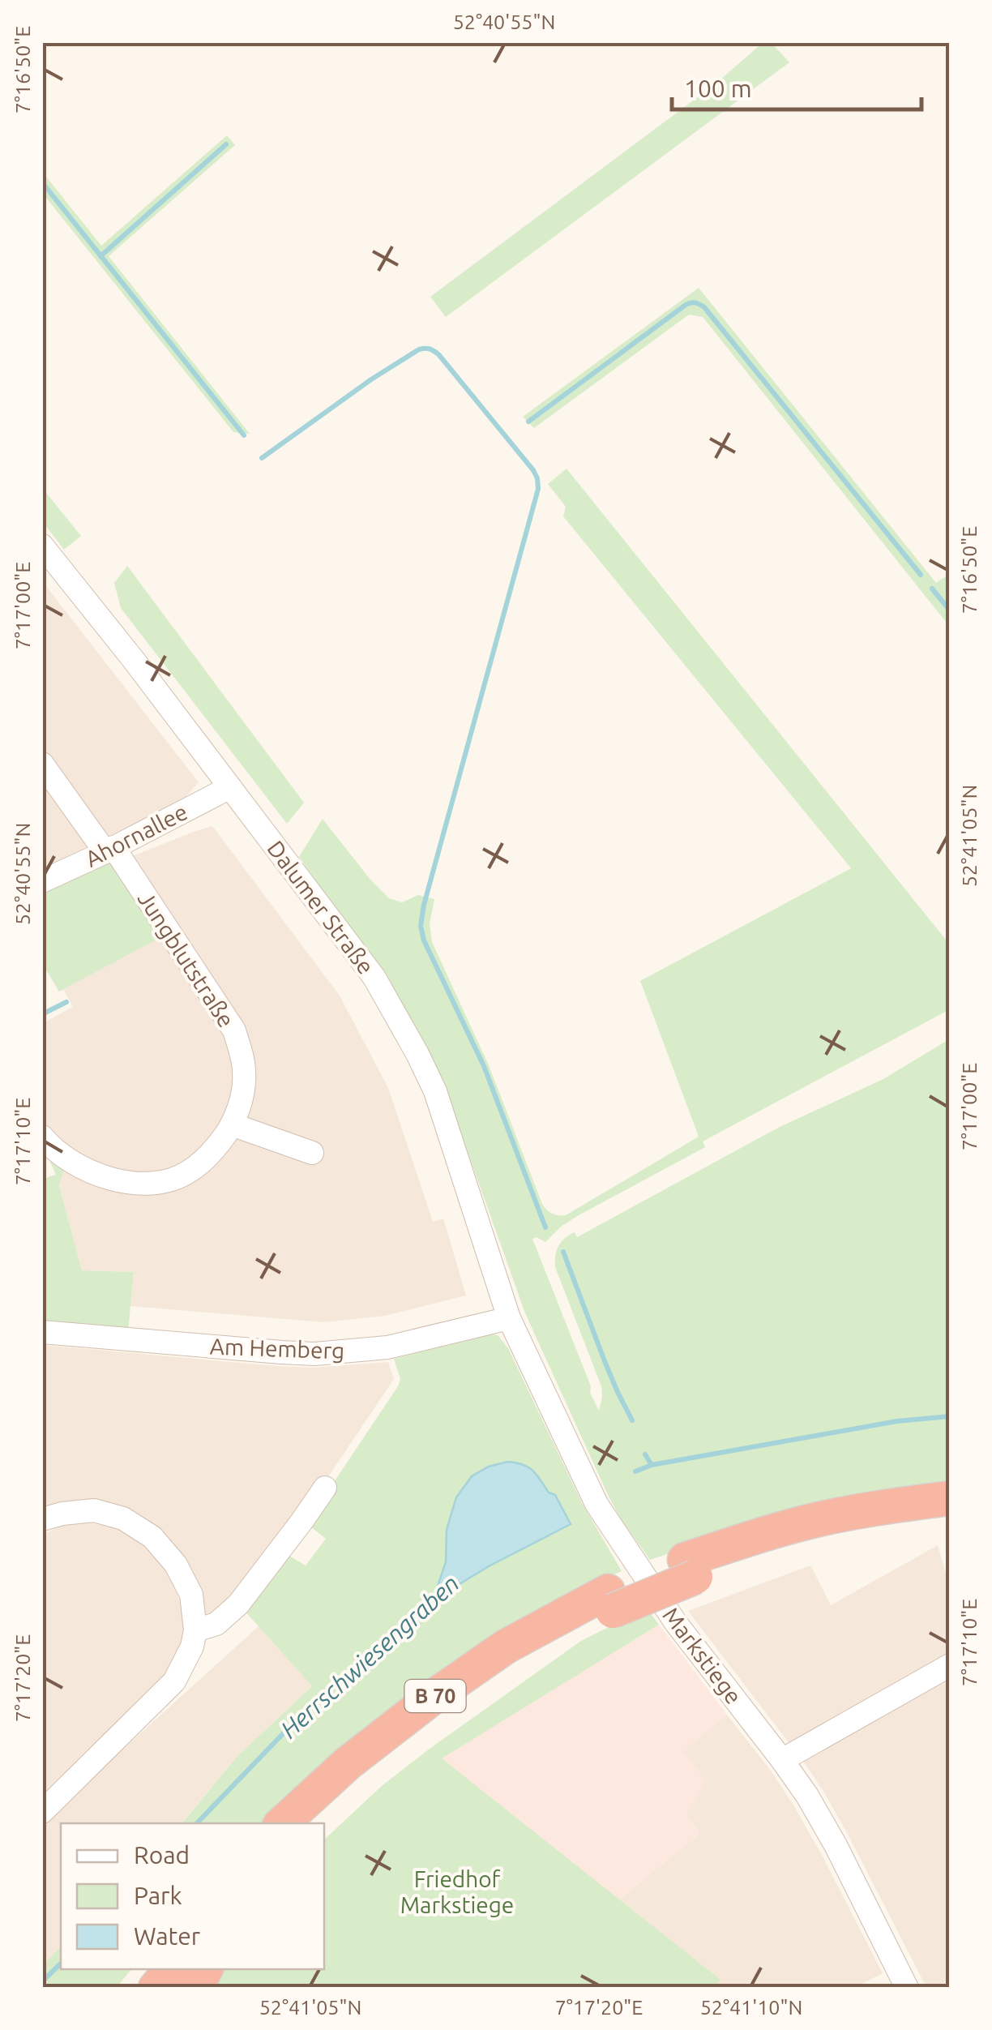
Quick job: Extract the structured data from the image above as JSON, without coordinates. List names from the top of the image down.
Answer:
{
  "streets": {
    "highway": ["B 70"],
    "street": [
      "Ahornallee",
      "Dalumer Straße",
      "Jungblutstraße",
      "Am Hemberg",
      "Markstiege"
    ]
  },
  "crossings": [
    ["Ahornallee", "Dalumer Straße"],
    ["Ahornallee", "Jungblutstraße"],
    ["Dalumer Straße", "Am Hemberg"],
    ["Dalumer Straße", "Markstiege"],
    ["Am Hemberg", "Markstiege"]
  ],
  "water": ["Herrschwiesengraben"],
  "parks": ["Friedhof Markstiege"],
  "legend": ["Road", "Park", "Water"],
  "scale_bar": "100 m",
  "coordinates": [
    "52°40'55\"N",
    "7°16'50\"E",
    "7°17'00\"E",
    "52°41'05\"N",
    "7°17'10\"E",
    "7°17'20\"E",
    "52°41'10\"N"
  ]
}
